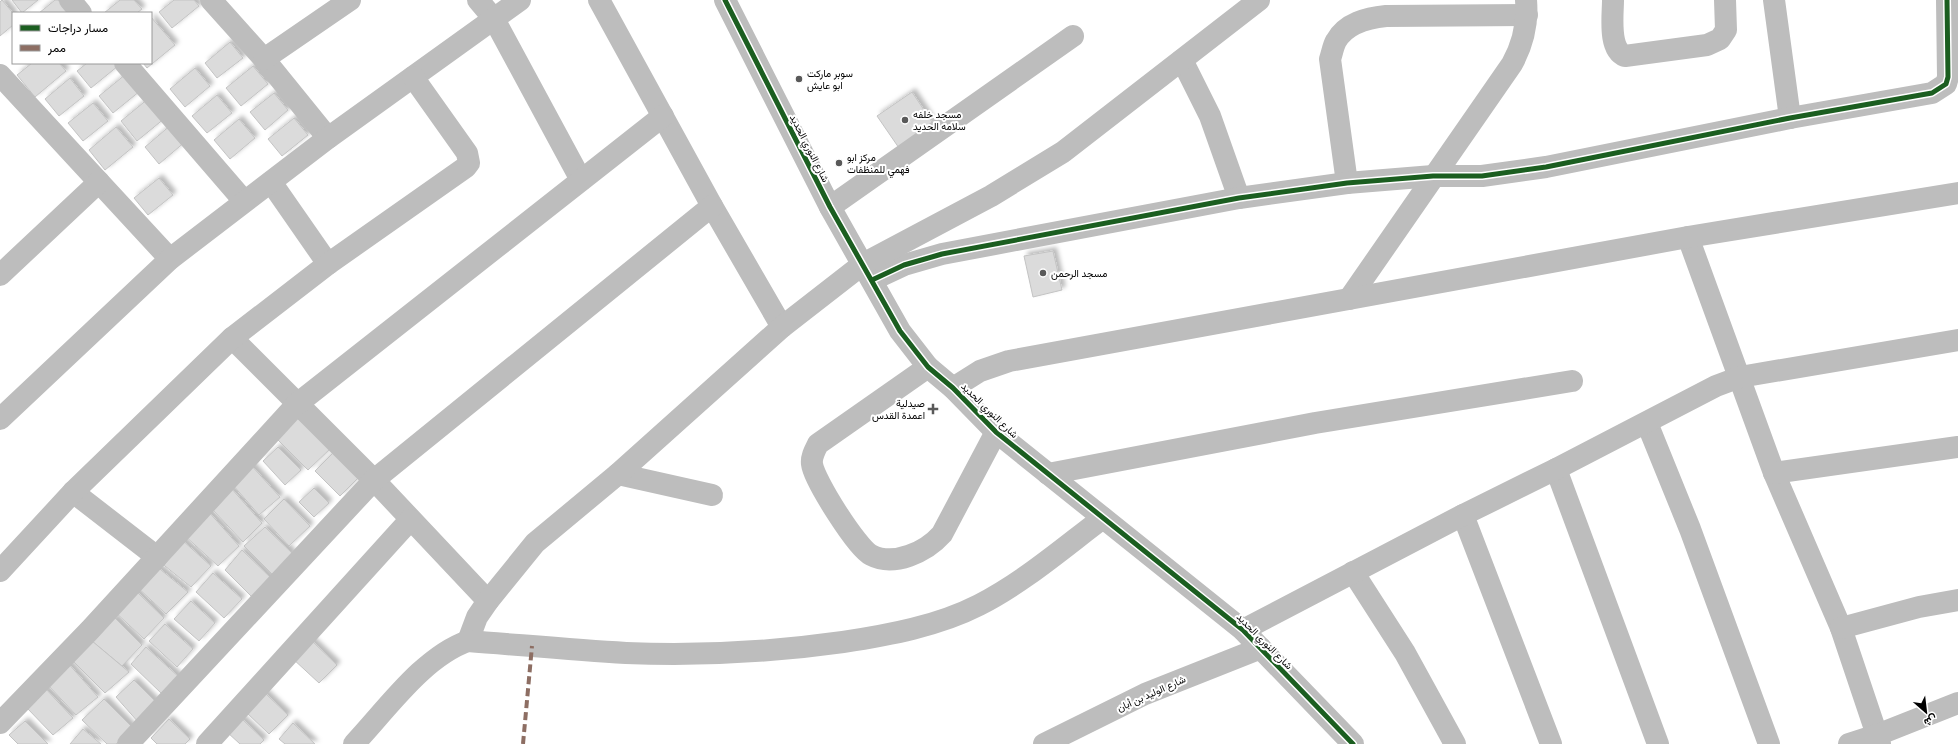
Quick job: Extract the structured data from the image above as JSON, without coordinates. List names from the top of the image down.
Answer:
{
  "streets": {
    "street": ["شارع النوري الحديد", "شارع الوليد بن أبان"]
  },
  "crossings": [
    ["شارع النوري الحديد", "شارع الوليد بن أبان"]
  ],
  "places": {
    "other": [
      "سوبر ماركت ابو عايش",
      "مسجد خلفه سلامه الحديد",
      "مركز ابو فهمي للمنظفات",
      "مسجد الرحمن"
    ],
    "health": ["صيدلية اعمدة القدس"]
  },
  "legend": ["مسار دراجات", "ممر"],
  "north": "bottom right"
}
